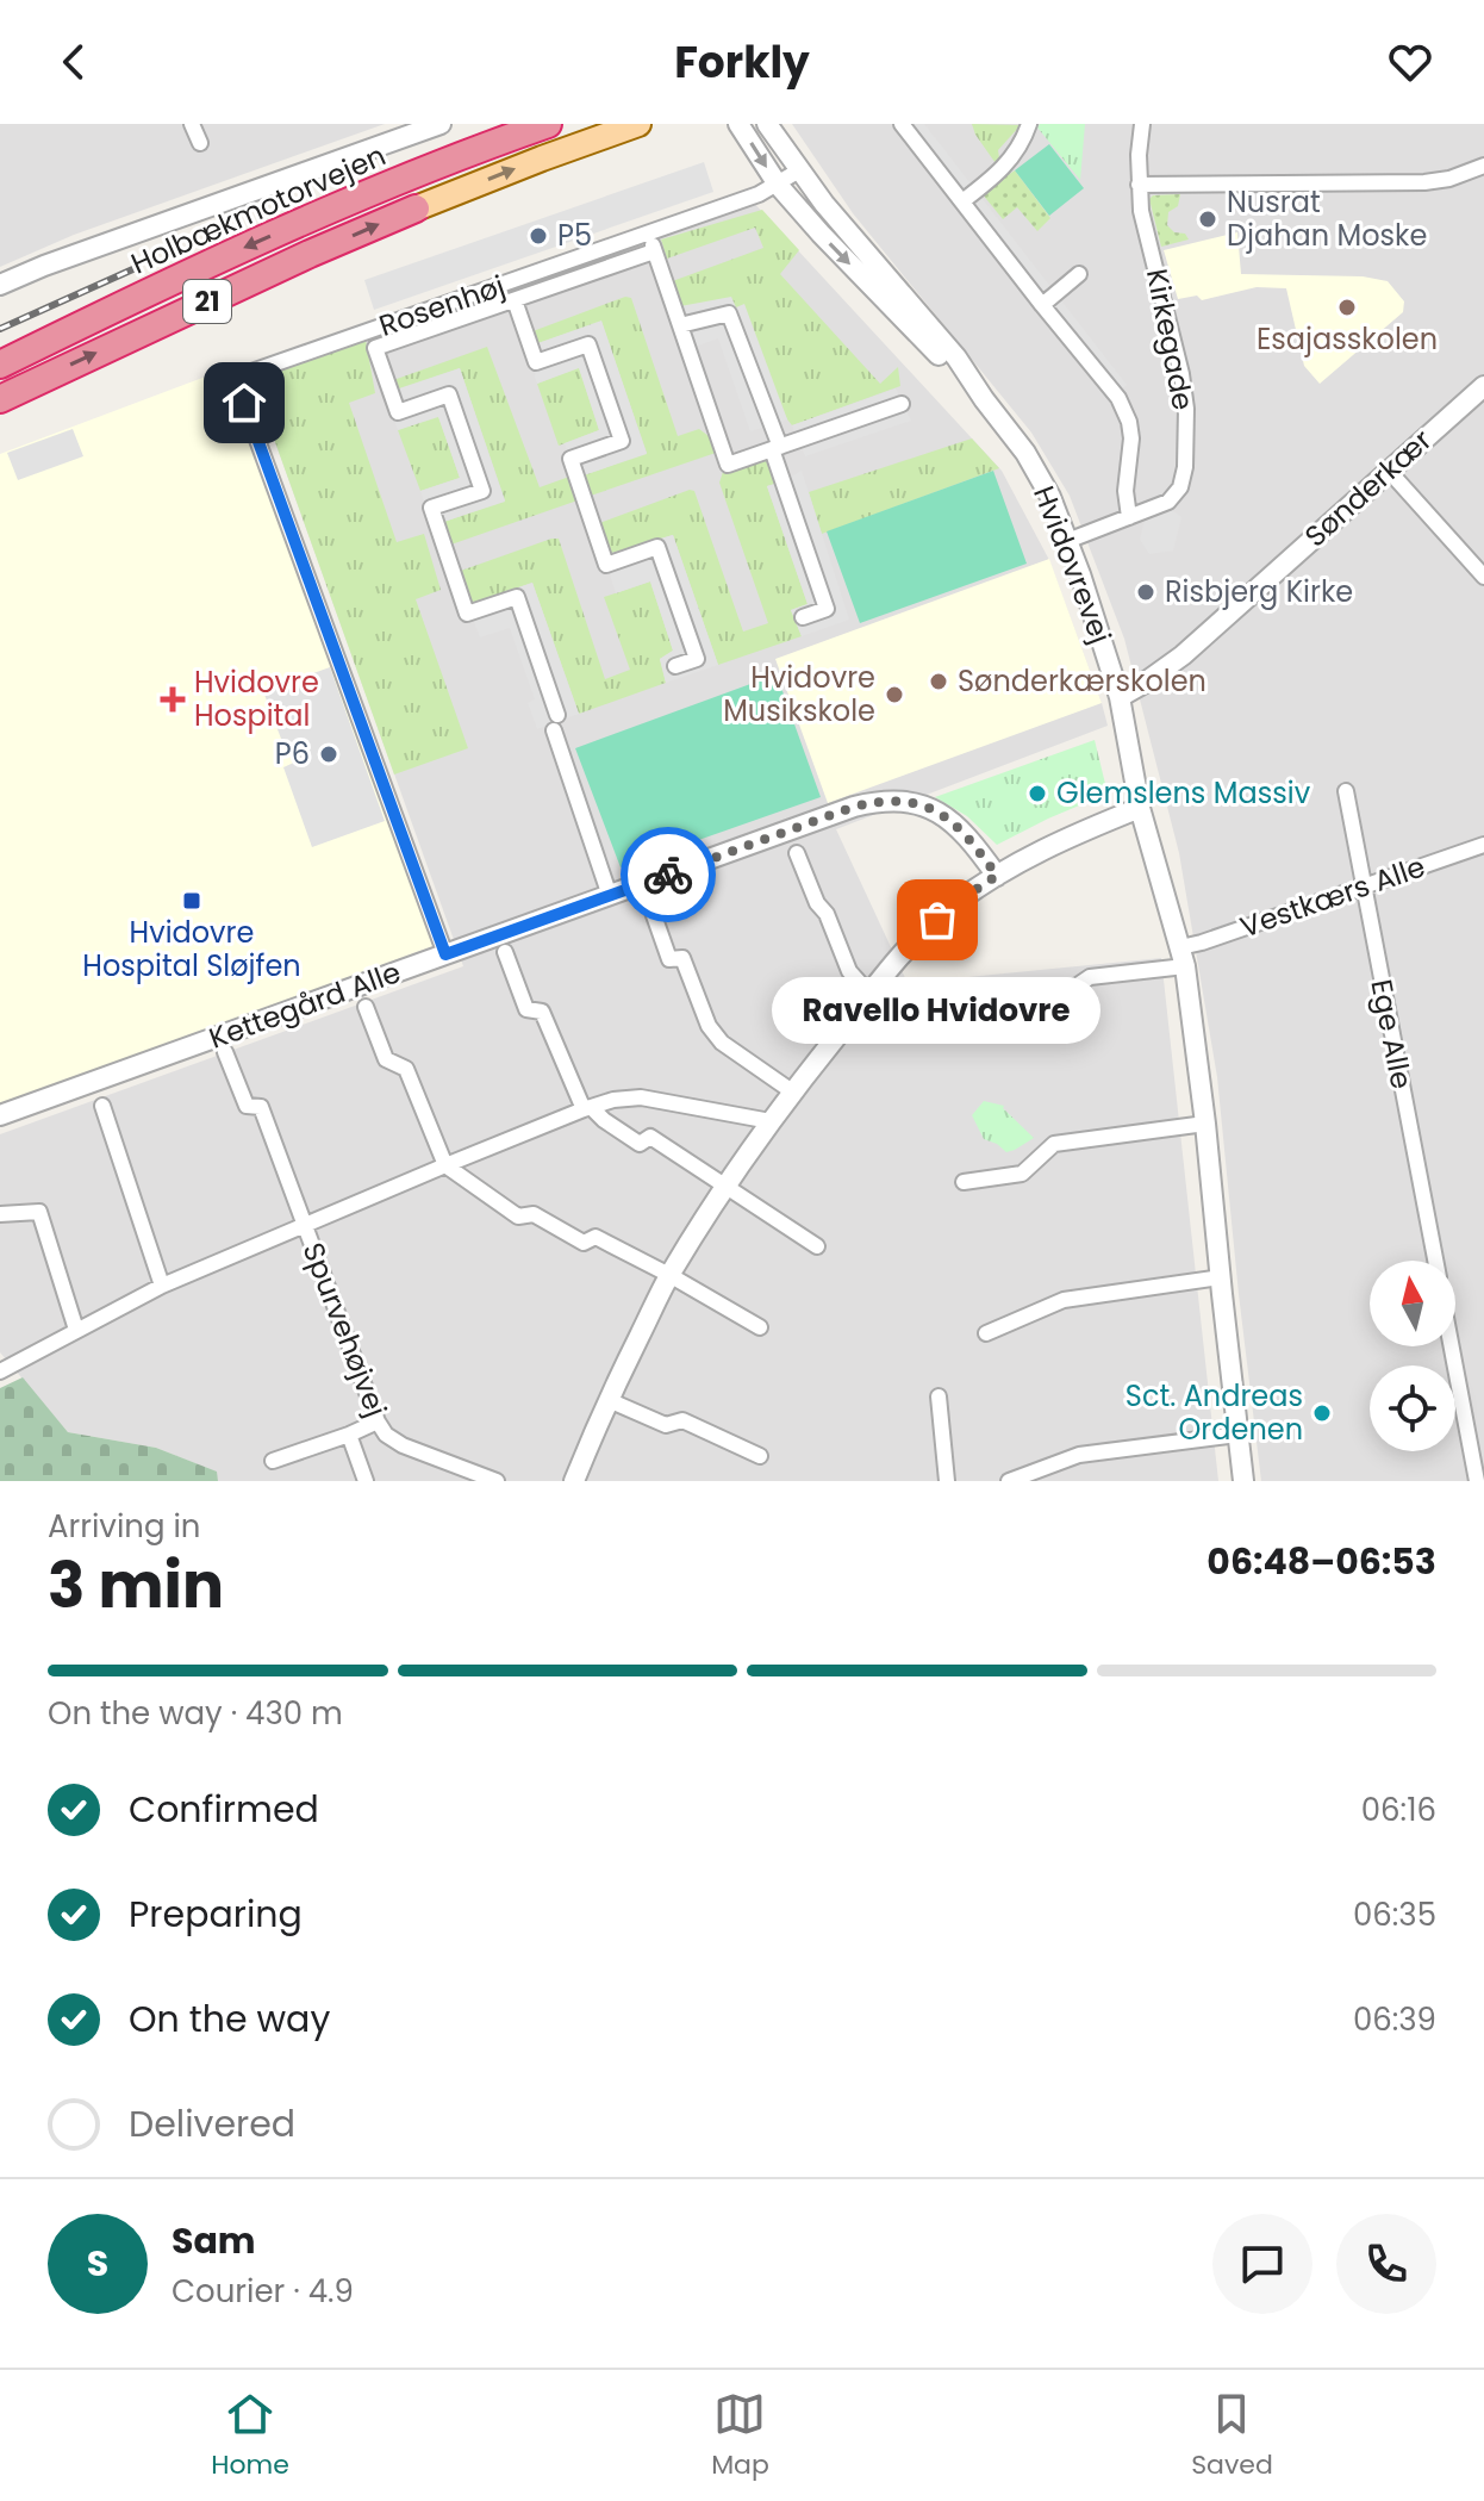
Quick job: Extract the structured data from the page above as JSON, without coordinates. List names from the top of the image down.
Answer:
{
  "streets": {
    "highway": ["Holbækmotorvejen", "21"],
    "street": [
      "Rosenhøj",
      "Kirkegade",
      "Sønderkær",
      "Hvidovrevej",
      "Vestkærs Alle",
      "Kettegård Alle",
      "Ege Alle",
      "Spurvehøjvej"
    ]
  },
  "crossings": [
    ["Rosenhøj", "Hvidovrevej"],
    ["Rosenhøj", "Kettegård Alle"],
    ["Kirkegade", "Hvidovrevej"],
    ["Sønderkær", "Hvidovrevej"],
    ["Hvidovrevej", "Vestkærs Alle"],
    ["Vestkærs Alle", "Ege Alle"]
  ],
  "places": {
    "other": [
      "Nusrat Djahan Moske",
      "P5",
      "Esajasskolen",
      "Risbjerg Kirke",
      "Sønderkærskolen",
      "Hvidovre Musikskole",
      "P6",
      "Glemslens Massiv",
      "Ravello Hvidovre",
      "Sct. Andreas Ordenen"
    ],
    "health": ["Hvidovre Hospital"],
    "transit": ["Hvidovre Hospital Sløjfen"]
  },
  "north": "top",
  "page": {
    "header": "Forkly",
    "bubble": "Ravello Hvidovre",
    "heading": ["3 min", "Arriving in", "06:48–06:53"],
    "panel": ["Sam", "Courier · 4.9"],
    "bar": "On the way · 430 m",
    "list": [
      ["Confirmed", "06:16"],
      ["Preparing", "06:35"],
      ["On the way", "06:39"],
      "Delivered"
    ],
    "round": "S",
    "tabs": ["Home", "Map", "Saved"]
  }
}
